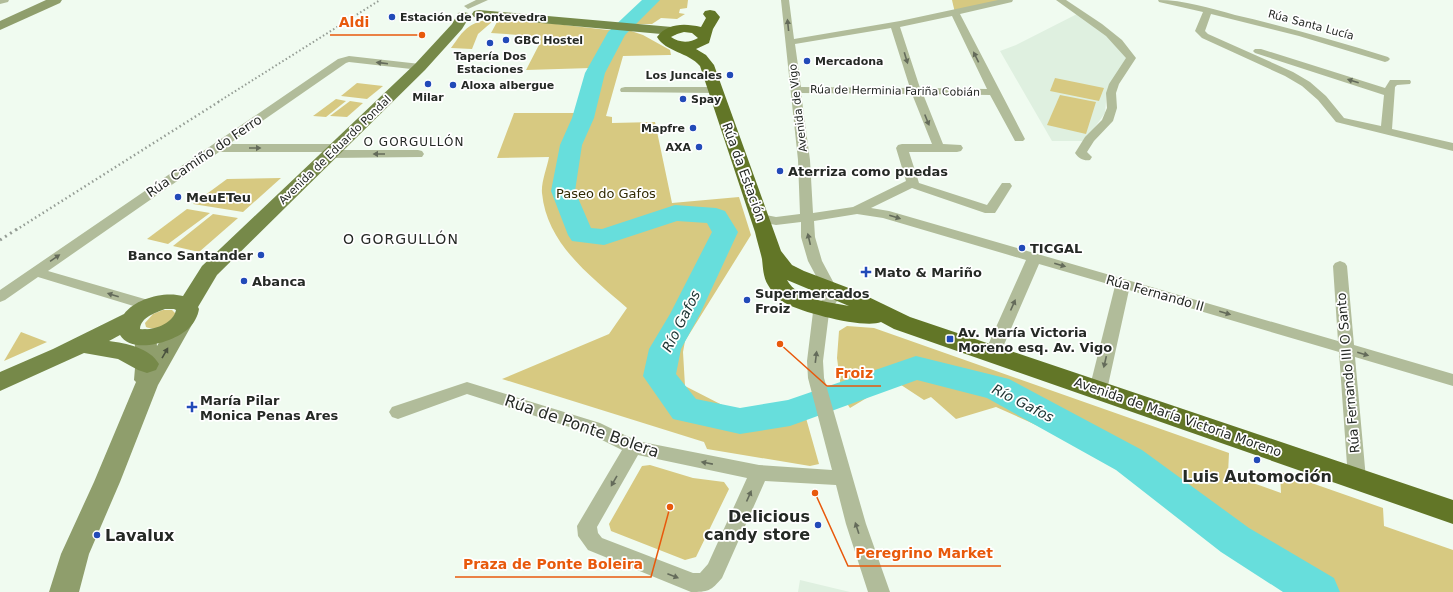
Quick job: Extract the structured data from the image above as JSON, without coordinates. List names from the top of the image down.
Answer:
{
  "streets": {
    "highway": ["Rúa da Estación", "Avenida de María Victoria Moreno"],
    "main road": ["Avenida de Eduardo Pondal"],
    "street": [
      "Rúa Santa Lucía",
      "Rúa de Herminia Fariña Cobián",
      "Avenida de Vigo",
      "Rúa Camiño do Ferro",
      "Rúa Fernando II",
      "Rúa Fernando III O Santo",
      "Rúa de Ponte Bolera"
    ]
  },
  "crossings": [
    ["Rúa de Herminia Fariña Cobián", "Avenida de Vigo"],
    ["Avenida de Vigo", "Rúa da Estación"],
    ["Avenida de Eduardo Pondal", "Rúa Camiño do Ferro"],
    ["Rúa Fernando II", "Rúa Fernando III O Santo"],
    ["Rúa Fernando III O Santo", "Avenida de María Victoria Moreno"]
  ],
  "one_way": ["Avenida de Vigo", "Rúa Fernando II"],
  "districts": ["O GORGULLÓN", "O GORGULLÓN"],
  "water": ["Río Gafos"],
  "parks": ["Paseo do Gafos"],
  "places": {
    "other": [
      "Estación de Pontevedra",
      "Aldi",
      "GBC Hostel",
      "Tapería Dos Estaciones",
      "Mercadona",
      "Los Juncales",
      "Milar",
      "Aloxa albergue",
      "Spay",
      "Mapfre",
      "AXA",
      "Aterriza como puedas",
      "MeuETeu",
      "TICGAL",
      "Banco Santander",
      "Abanca",
      "Supermercados Froiz",
      "Froiz",
      "Luis Automoción",
      "Peregrino Market",
      "Praza de Ponte Boleira",
      "Delicious candy store",
      "Lavalux"
    ],
    "health": ["Mato & Mariño", "María Pilar Monica Penas Ares"],
    "transit": ["Av. María Victoria Moreno esq. Av. Vigo"]
  }
}
